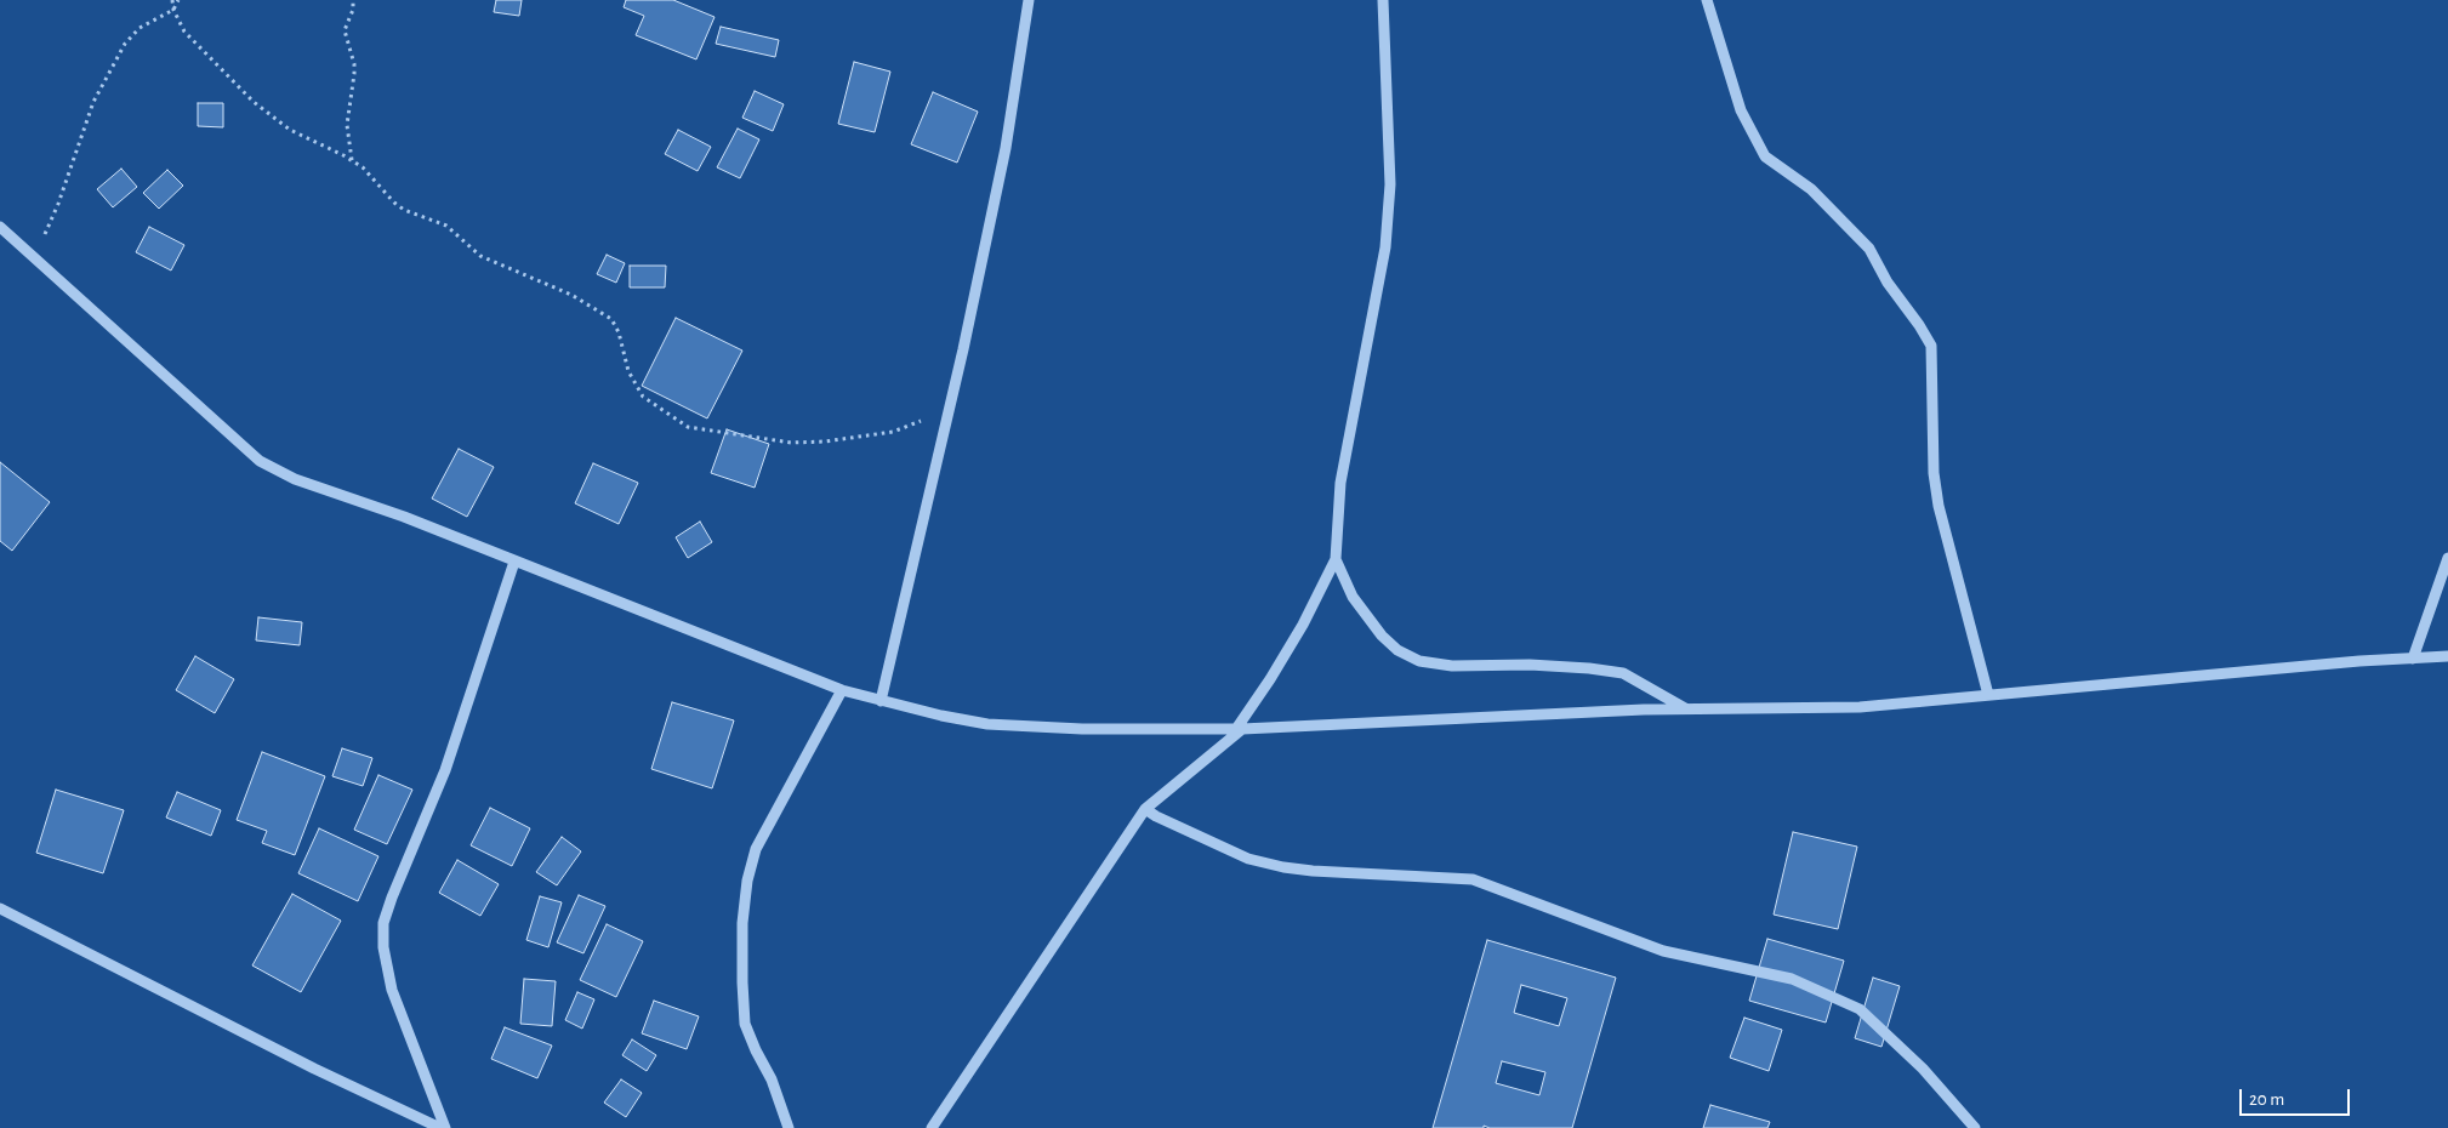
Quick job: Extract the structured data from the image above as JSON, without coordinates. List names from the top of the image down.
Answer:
{
  "scale_bar": "20 m"
}
